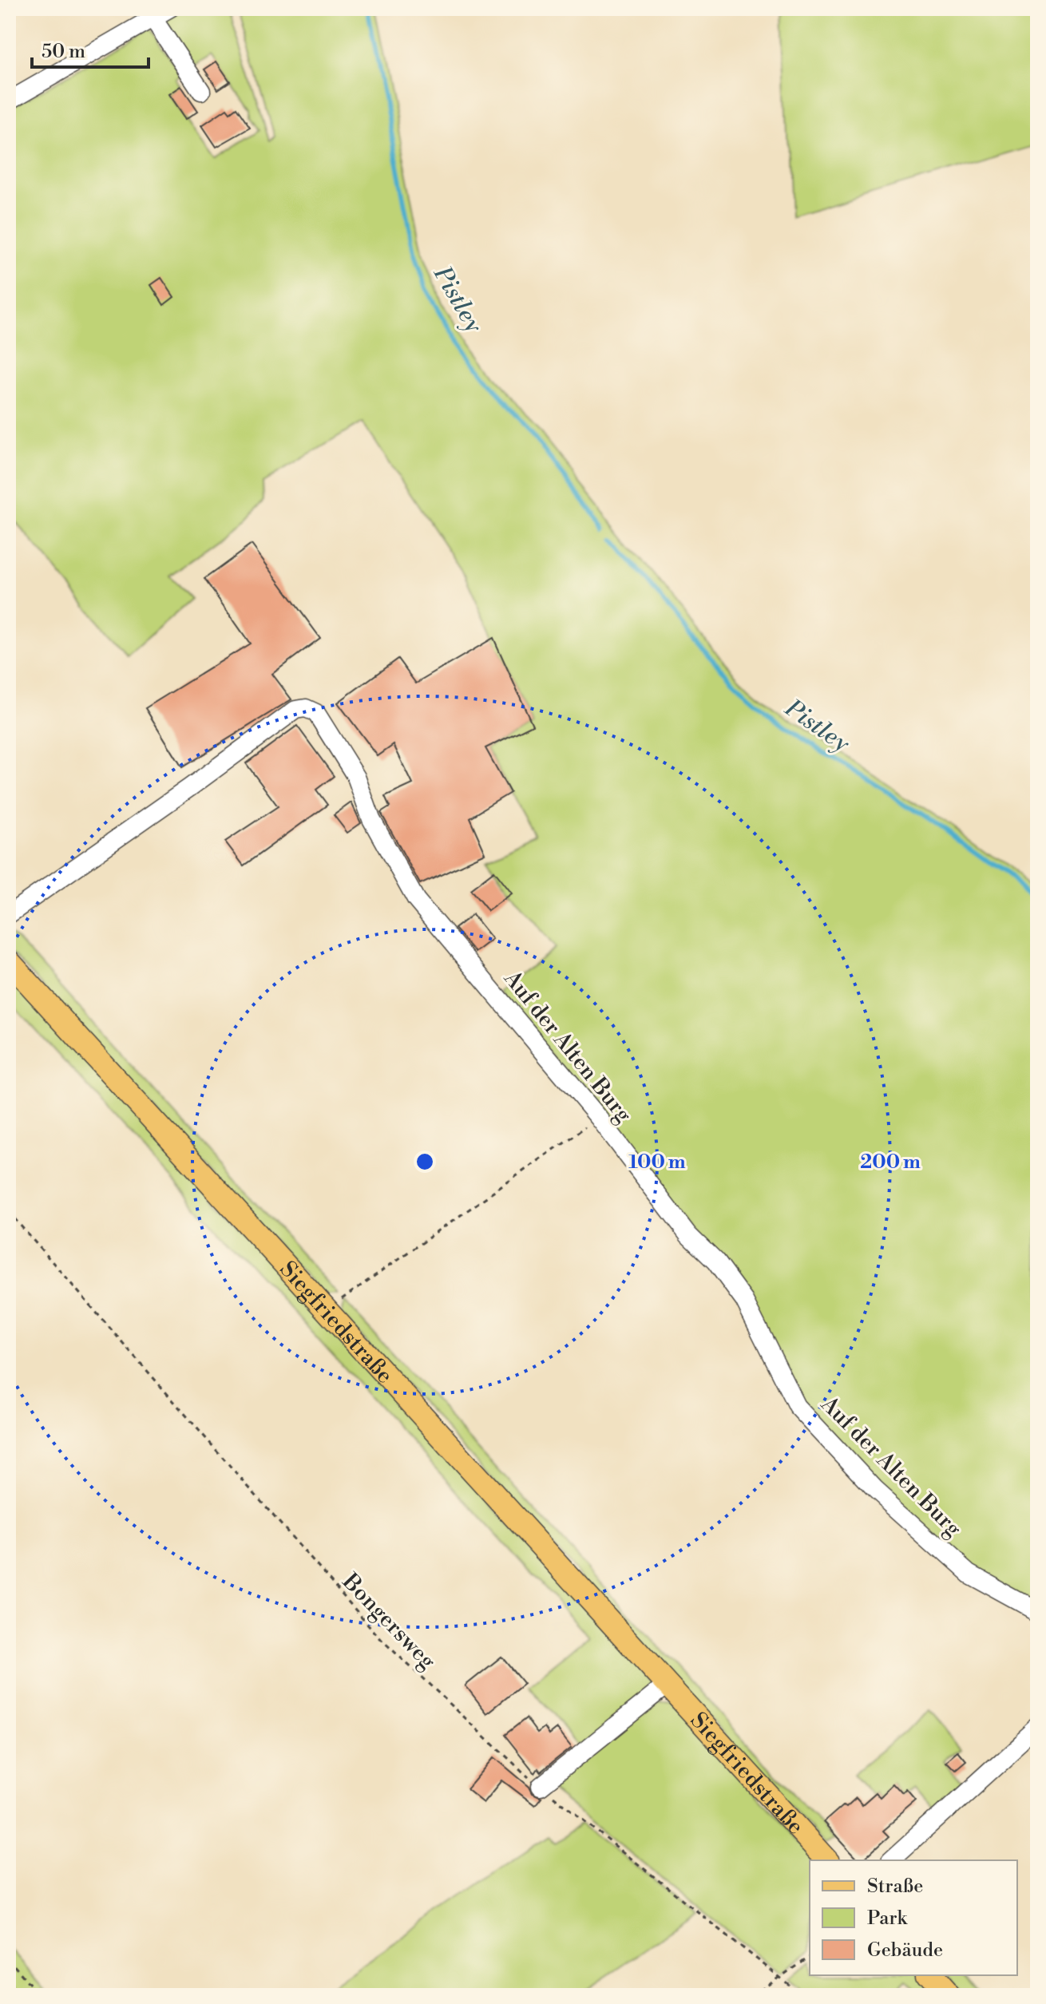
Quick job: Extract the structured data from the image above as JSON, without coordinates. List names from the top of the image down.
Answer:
{
  "streets": {
    "main road": ["Siegfriedstraße"],
    "street": ["Auf der Alten Burg"],
    "path": ["Bongersweg"]
  },
  "water": ["Pistley"],
  "legend": ["Straße", "Park", "Gebäude"],
  "scale_bar": "50 m",
  "rings": ["100 m", "200 m"]
}
